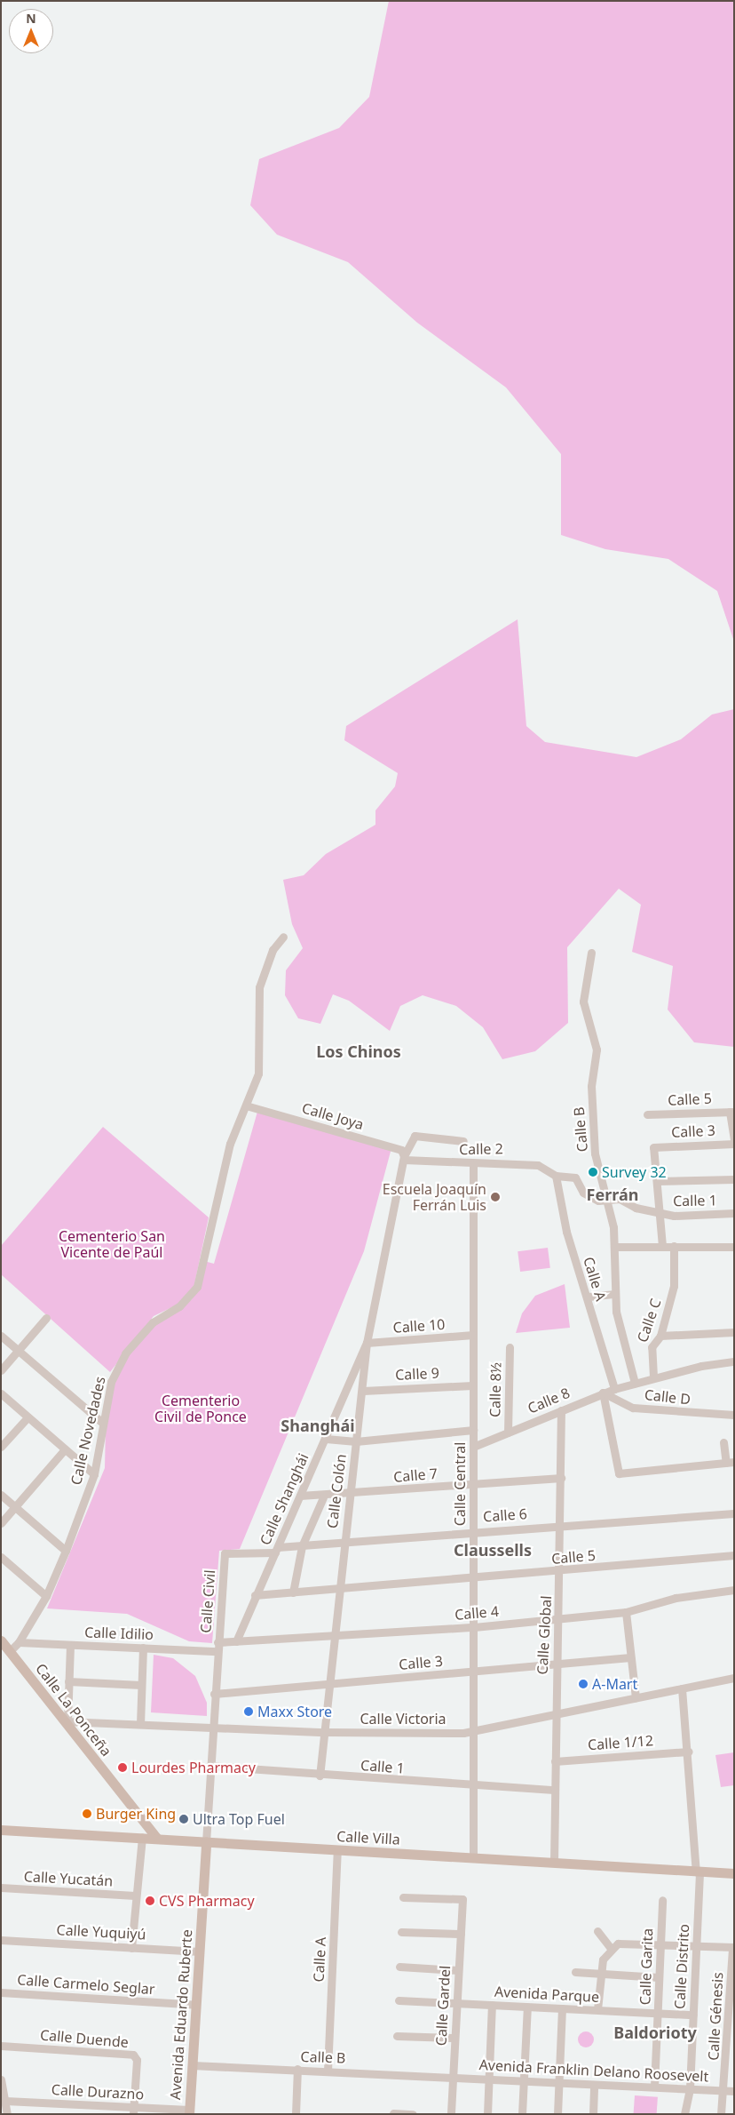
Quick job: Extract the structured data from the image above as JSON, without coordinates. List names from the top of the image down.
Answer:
{
  "streets": {
    "main road": ["Calle La Ponceña", "Calle Villa", "Avenida Eduardo Ruberte"],
    "street": [
      "Calle 5",
      "Calle Joya",
      "Calle B",
      "Calle 3",
      "Calle 2",
      "Calle 1",
      "Calle A",
      "Calle C",
      "Calle 10",
      "Calle 9",
      "Calle 8½",
      "Calle D",
      "Calle 8",
      "Calle Novedades",
      "Calle 7",
      "Calle Central",
      "Calle Colón",
      "Calle Shanghái",
      "Calle 6",
      "Calle Civil",
      "Calle 4",
      "Calle Idilio",
      "Calle Global",
      "Calle Victoria",
      "Calle 1/12",
      "Calle Yucatán",
      "Calle Yuquiyú",
      "Calle Garita",
      "Calle Distrito",
      "Calle Carmelo Seglar",
      "Avenida Parque",
      "Calle Gardel",
      "Calle Génesis",
      "Calle Duende",
      "Avenida Franklin Delano Roosevelt",
      "Calle Durazno"
    ]
  },
  "crossings": [
    ["Calle 5", "Calle Central"],
    ["Calle 5", "Calle Colón"],
    ["Calle 5", "Calle Shanghái"],
    ["Calle 5", "Calle Global"],
    ["Calle Joya", "Calle 2"],
    ["Calle Joya", "Calle Novedades"],
    ["Calle Joya", "Calle Colón"],
    ["Calle B", "Calle 2"],
    ["Calle B", "Calle 1"],
    ["Calle B", "Calle A"],
    ["Calle B", "Calle 8"],
    ["Calle B", "Calle Gardel"],
    ["Calle B", "Avenida Eduardo Ruberte"],
    ["Calle B", "Avenida Franklin Delano Roosevelt"],
    ["Calle 3", "Calle Central"],
    ["Calle 3", "Calle Colón"],
    ["Calle 3", "Calle Global"],
    ["Calle 3", "Avenida Eduardo Ruberte"],
    ["Calle 2", "Calle 1"],
    ["Calle 2", "Calle A"],
    ["Calle 2", "Calle Central"],
    ["Calle 2", "Calle Colón"],
    ["Calle 1", "Calle Central"],
    ["Calle 1", "Calle Colón"],
    ["Calle 1", "Calle Global"],
    ["Calle 1", "Avenida Eduardo Ruberte"],
    ["Calle A", "Calle 8"],
    ["Calle A", "Calle Villa"],
    ["Calle C", "Calle 8"],
    ["Calle 10", "Calle Central"],
    ["Calle 10", "Calle Colón"],
    ["Calle 10", "Calle Shanghái"],
    ["Calle 9", "Calle Central"],
    ["Calle 9", "Calle Colón"],
    ["Calle 8½", "Calle 8"],
    ["Calle D", "Calle 8"],
    ["Calle 8", "Calle Central"],
    ["Calle 8", "Calle Global"],
    ["Calle Novedades", "Calle Idilio"],
    ["Calle Novedades", "Calle La Ponceña"],
    ["Calle 7", "Calle Central"],
    ["Calle 7", "Calle Colón"],
    ["Calle 7", "Calle Shanghái"],
    ["Calle 7", "Calle Global"],
    ["Calle Central", "Calle 6"],
    ["Calle Central", "Calle 4"],
    ["Calle Central", "Calle Victoria"],
    ["Calle Central", "Calle Villa"],
    ["Calle Colón", "Calle Shanghái"],
    ["Calle Colón", "Calle 6"],
    ["Calle Colón", "Calle 4"],
    ["Calle Colón", "Calle Victoria"],
    ["Calle Shanghái", "Calle 6"],
    ["Calle Shanghái", "Calle 4"],
    ["Calle 6", "Calle Civil"],
    ["Calle 6", "Calle Global"],
    ["Calle Civil", "Calle 4"],
    ["Calle Civil", "Calle Idilio"],
    ["Calle Civil", "Avenida Eduardo Ruberte"],
    ["Calle 4", "Calle Global"],
    ["Calle Idilio", "Avenida Eduardo Ruberte"],
    ["Calle Global", "Calle Victoria"],
    ["Calle Global", "Calle 1/12"],
    ["Calle Global", "Calle Villa"],
    ["Calle La Ponceña", "Calle Victoria"],
    ["Calle La Ponceña", "Calle Villa"],
    ["Calle Victoria", "Calle Distrito"],
    ["Calle Victoria", "Avenida Eduardo Ruberte"],
    ["Calle 1/12", "Calle Distrito"],
    ["Calle Villa", "Calle Distrito"],
    ["Calle Villa", "Avenida Eduardo Ruberte"],
    ["Calle Yuquiyú", "Avenida Eduardo Ruberte"],
    ["Calle Garita", "Avenida Parque"],
    ["Calle Garita", "Avenida Franklin Delano Roosevelt"],
    ["Calle Distrito", "Avenida Parque"],
    ["Calle Distrito", "Avenida Franklin Delano Roosevelt"],
    ["Calle Carmelo Seglar", "Avenida Eduardo Ruberte"],
    ["Avenida Parque", "Calle Gardel"],
    ["Calle Gardel", "Avenida Franklin Delano Roosevelt"],
    ["Avenida Eduardo Ruberte", "Calle Durazno"],
    ["Calle Génesis", "Avenida Franklin Delano Roosevelt"],
    ["Calle Duende", "Calle Durazno"]
  ],
  "districts": [
    "Los Chinos",
    "Ferrán",
    "Shanghái",
    "Claussells",
    "Baldorioty"
  ],
  "parks": ["Cementerio San Vicente de Paúl", "Cementerio Civil de Ponce"],
  "places": [
    "Survey 32",
    "Escuela Joaquín Ferrán Luis",
    "A-Mart",
    "Maxx Store",
    "Lourdes Pharmacy",
    "Burger King",
    "Ultra Top Fuel",
    "CVS Pharmacy"
  ],
  "north": "top"
}
